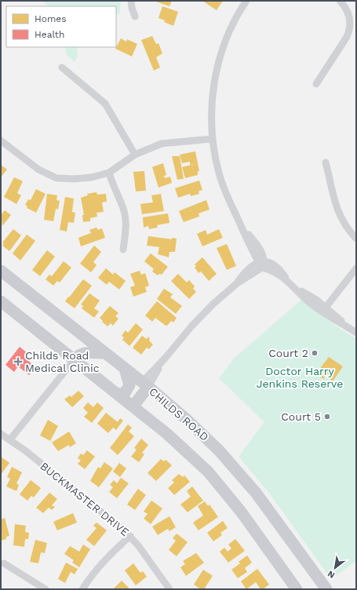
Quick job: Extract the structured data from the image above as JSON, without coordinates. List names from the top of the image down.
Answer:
{
  "streets": {
    "main road": ["CHILDS ROAD"],
    "street": ["BUCKMASTER DRIVE"]
  },
  "parks": ["Doctor Harry Jenkins Reserve"],
  "places": {
    "other": ["Court 2", "Court 5"],
    "health": ["Childs Road Medical Clinic"]
  },
  "legend": ["Homes", "Health"],
  "north": "bottom left"
}
